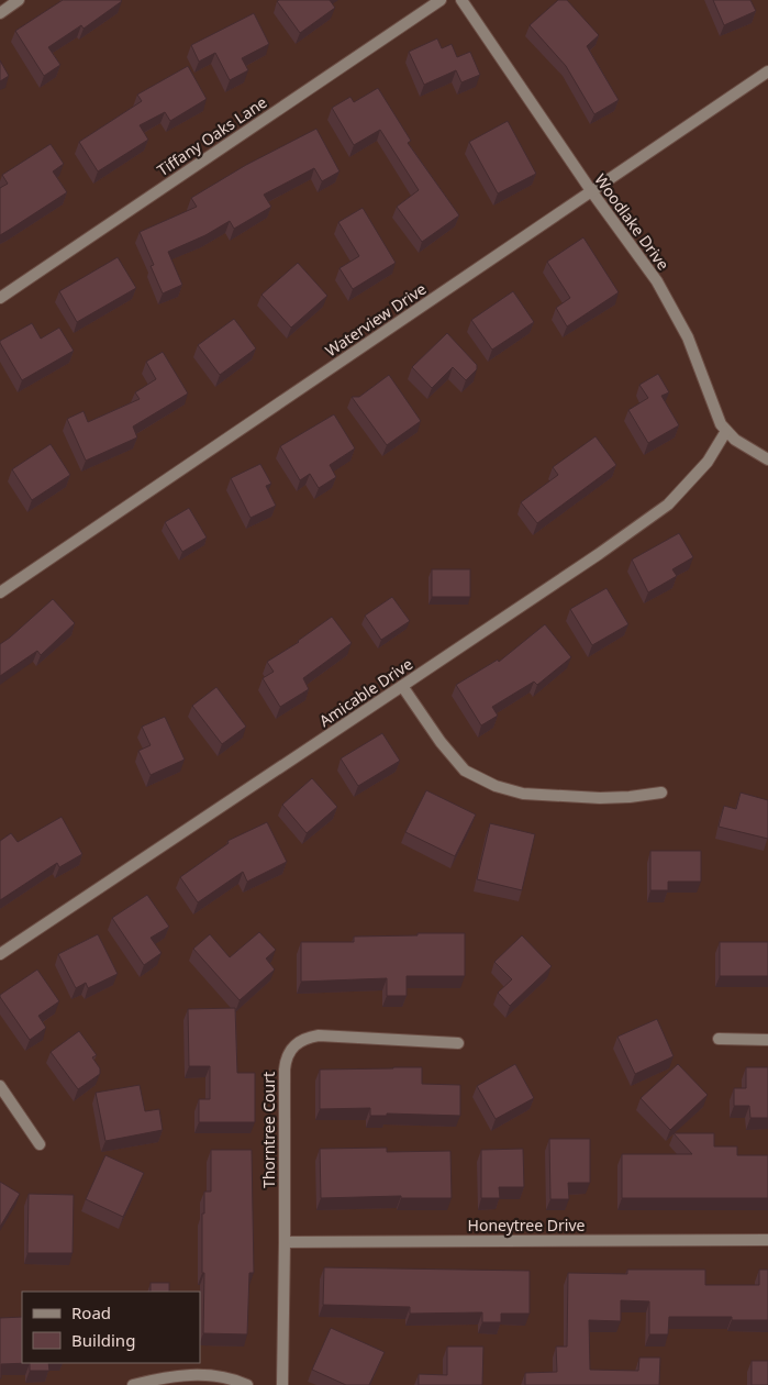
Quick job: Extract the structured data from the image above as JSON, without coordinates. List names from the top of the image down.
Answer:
{
  "streets": {
    "street": [
      "Tiffany Oaks Lane",
      "Woodlake Drive",
      "Waterview Drive",
      "Amicable Drive",
      "Thorntree Court",
      "Honeytree Drive"
    ]
  },
  "crossings": [
    ["Woodlake Drive", "Waterview Drive"],
    ["Woodlake Drive", "Amicable Drive"],
    ["Thorntree Court", "Honeytree Drive"]
  ],
  "legend": ["Road", "Building"]
}
